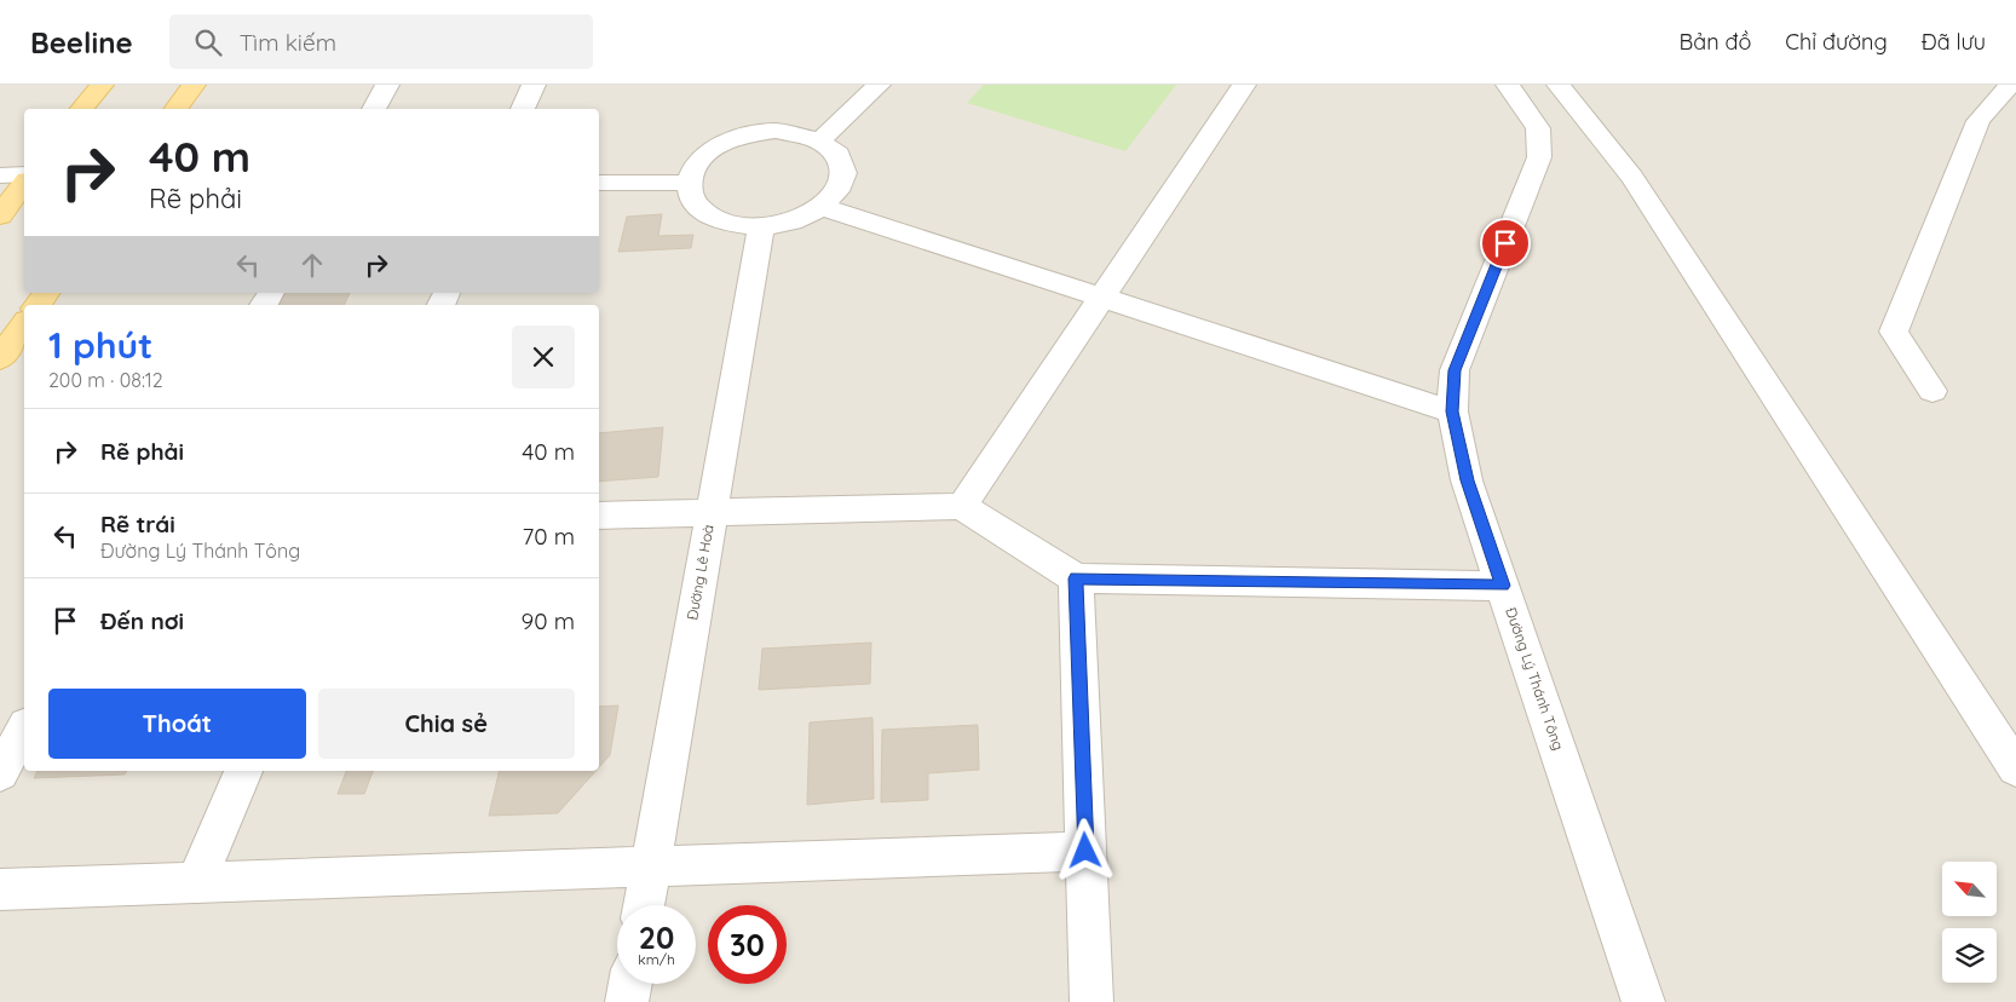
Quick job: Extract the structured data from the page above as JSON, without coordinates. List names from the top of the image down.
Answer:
{
  "streets": {
    "street": ["Đường Lê Hoà", "Đường Lý Thánh Tông"]
  },
  "north": "top left",
  "page": {
    "header": "Beeline",
    "search": "Tìm kiếm",
    "nav": ["Bản đồ", "Chỉ đường", "Đã lưu"],
    "turn": ["40 m", "Rẽ phải"],
    "heading": ["1 phút", "200 m · 08:12"],
    "list": [
      {
        "name": "Rẽ phải",
        "value": "40 m"
      },
      {
        "name": "Rẽ trái",
        "note": "Đường Lý Thánh Tông",
        "value": "70 m"
      },
      {
        "name": "Đến nơi",
        "value": "90 m"
      }
    ],
    "buttons": ["Thoát", "Chia sẻ"],
    "speed": "20 km/h",
    "limit": "30"
  }
}
